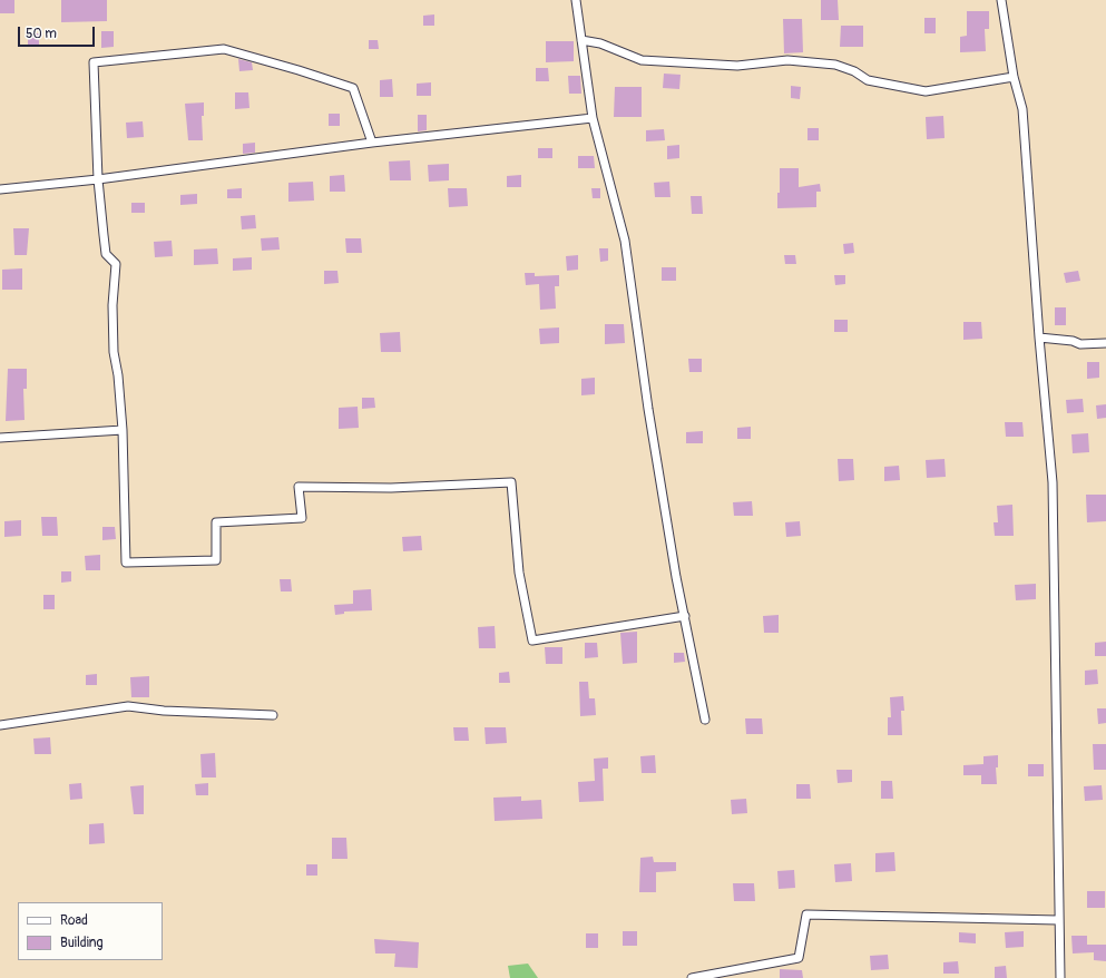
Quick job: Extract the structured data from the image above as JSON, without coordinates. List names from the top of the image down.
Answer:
{
  "legend": ["Road", "Building"],
  "scale_bar": "50 m"
}
